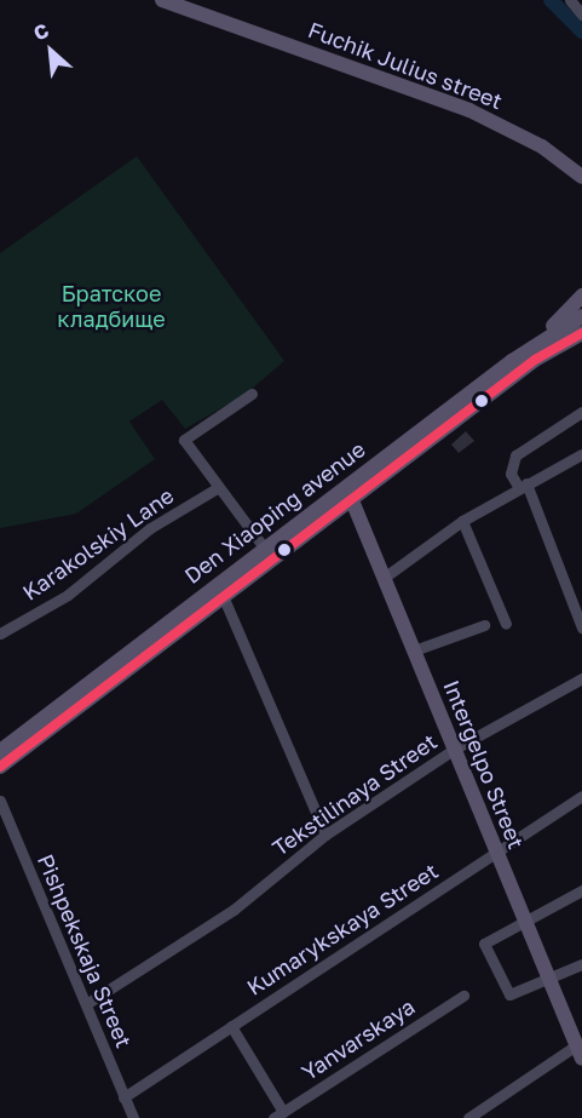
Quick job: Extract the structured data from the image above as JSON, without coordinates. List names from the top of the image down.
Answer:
{
  "streets": {
    "main road": ["Fuchik Julius street", "Den Xiaoping avenue", "Intergelpo Street"],
    "street": [
      "Karakolskiy Lane",
      "Tekstilinaya Street",
      "Kumarykskaya Street",
      "Pishpekskaja Street",
      "Yanvarskaya"
    ]
  },
  "crossings": [
    ["Den Xiaoping avenue", "Intergelpo Street"],
    ["Intergelpo Street", "Tekstilinaya Street"],
    ["Intergelpo Street", "Kumarykskaya Street"],
    ["Tekstilinaya Street", "Pishpekskaja Street"],
    ["Kumarykskaya Street", "Pishpekskaja Street"]
  ],
  "parks": ["Братское кладбище"],
  "north": "top left"
}
